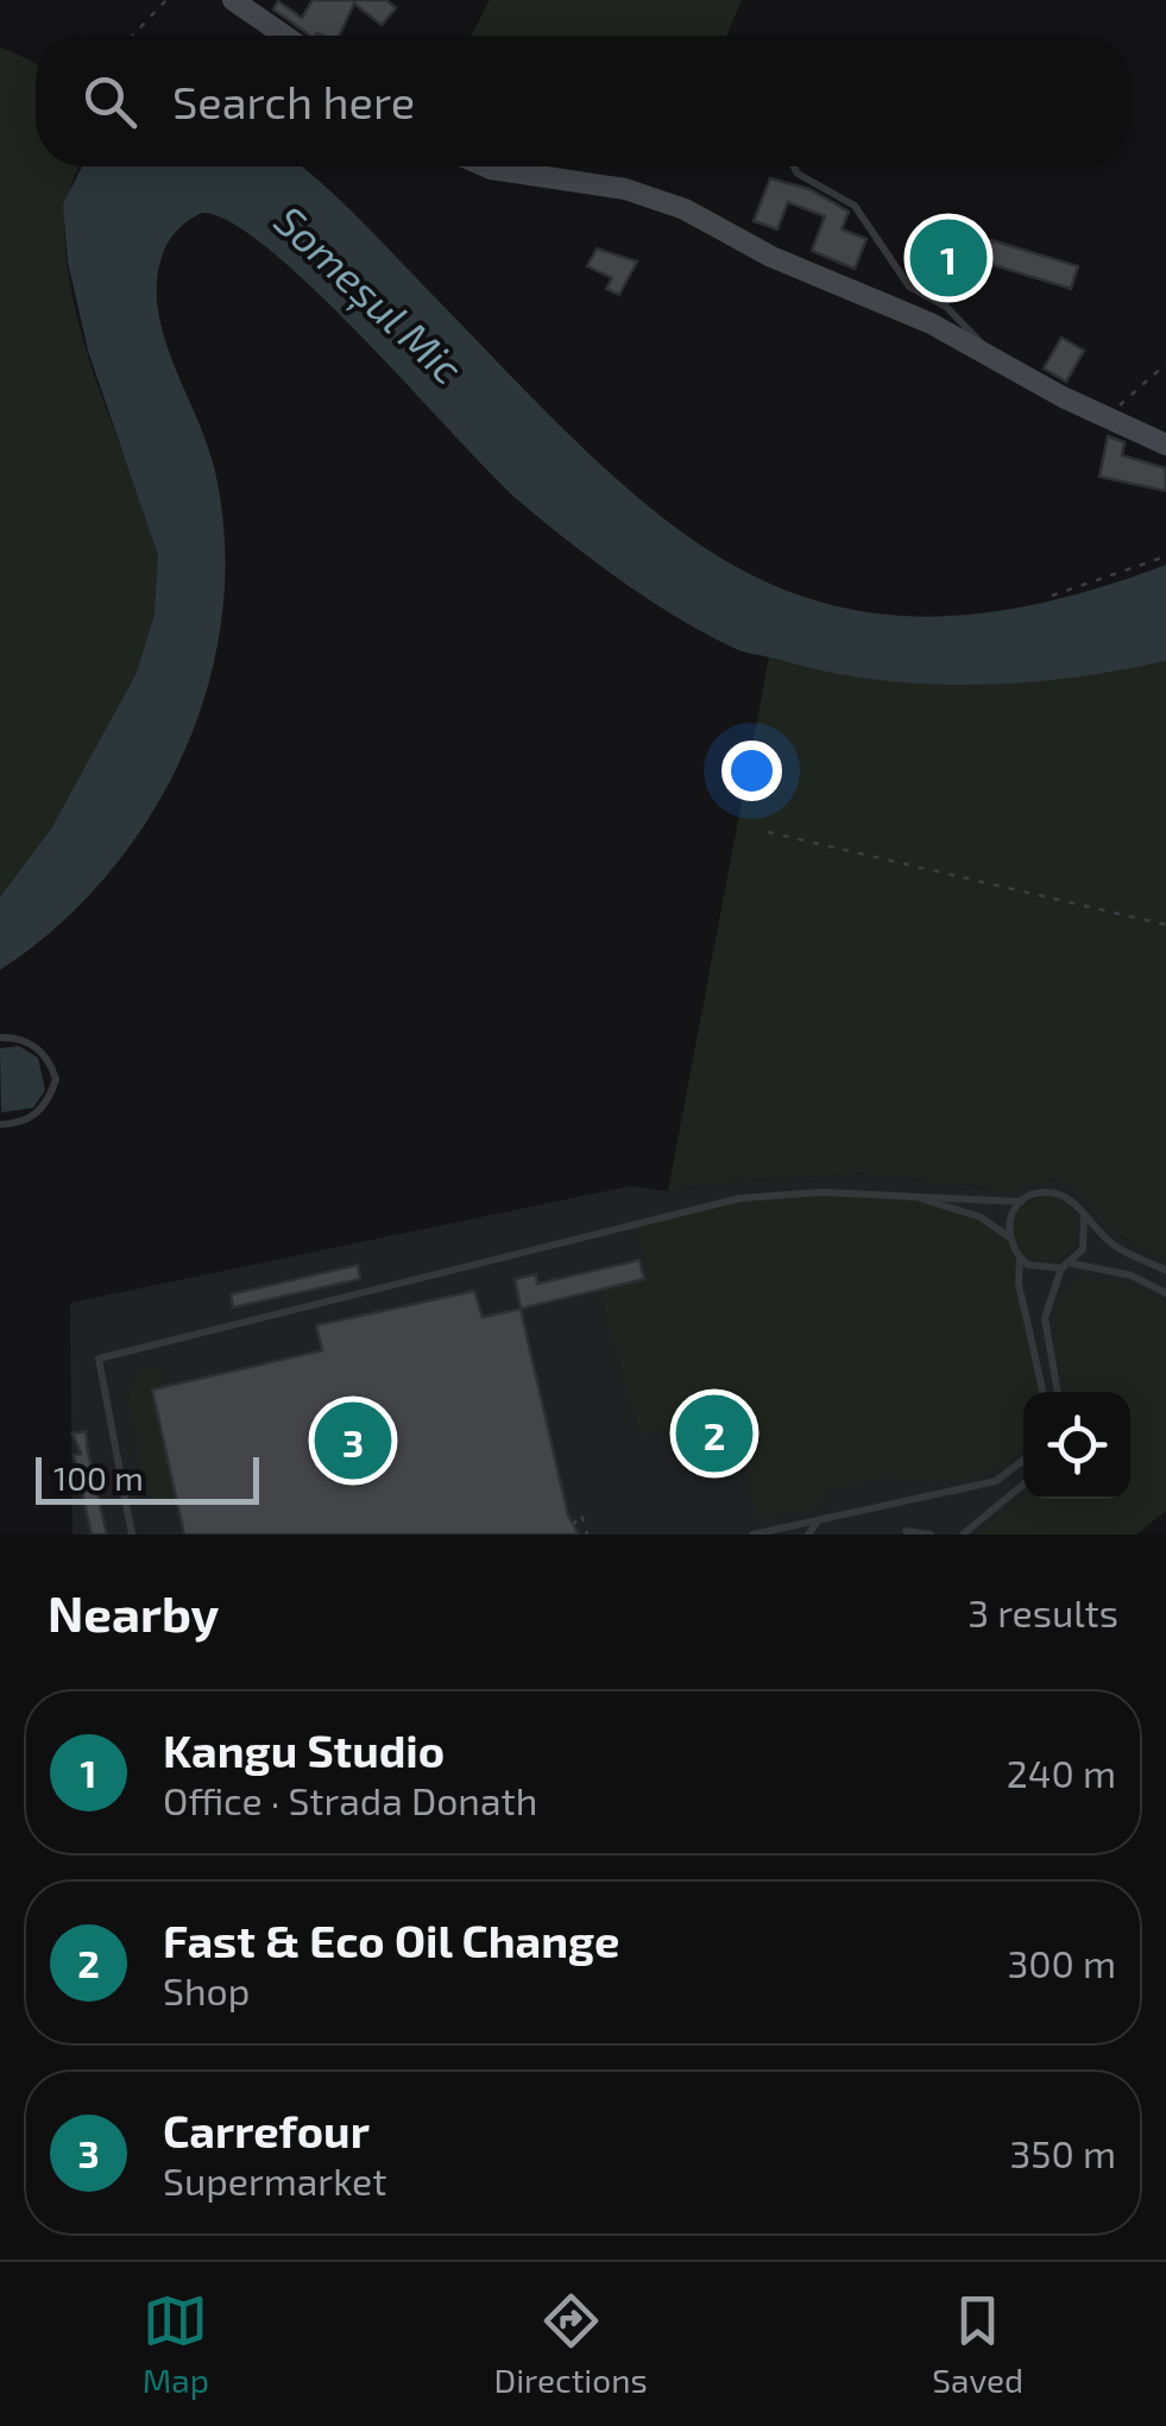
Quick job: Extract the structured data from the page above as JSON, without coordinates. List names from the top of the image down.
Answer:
{
  "water": ["Someșul Mic"],
  "scale_bar": "100 m",
  "page": {
    "search": "Search here",
    "pins": ["1", "2", "3"],
    "scale": "100 m",
    "heading": ["Nearby", "3 results"],
    "list": [
      {
        "mark": "1",
        "name": "Kangu Studio",
        "note": "Office · Strada Donath",
        "value": "240 m"
      },
      {
        "mark": "2",
        "name": "Fast & Eco Oil Change",
        "note": "Shop",
        "value": "300 m"
      },
      {
        "mark": "3",
        "name": "Carrefour",
        "note": "Supermarket",
        "value": "350 m"
      }
    ],
    "nav": ["Map", "Directions", "Saved"]
  }
}
